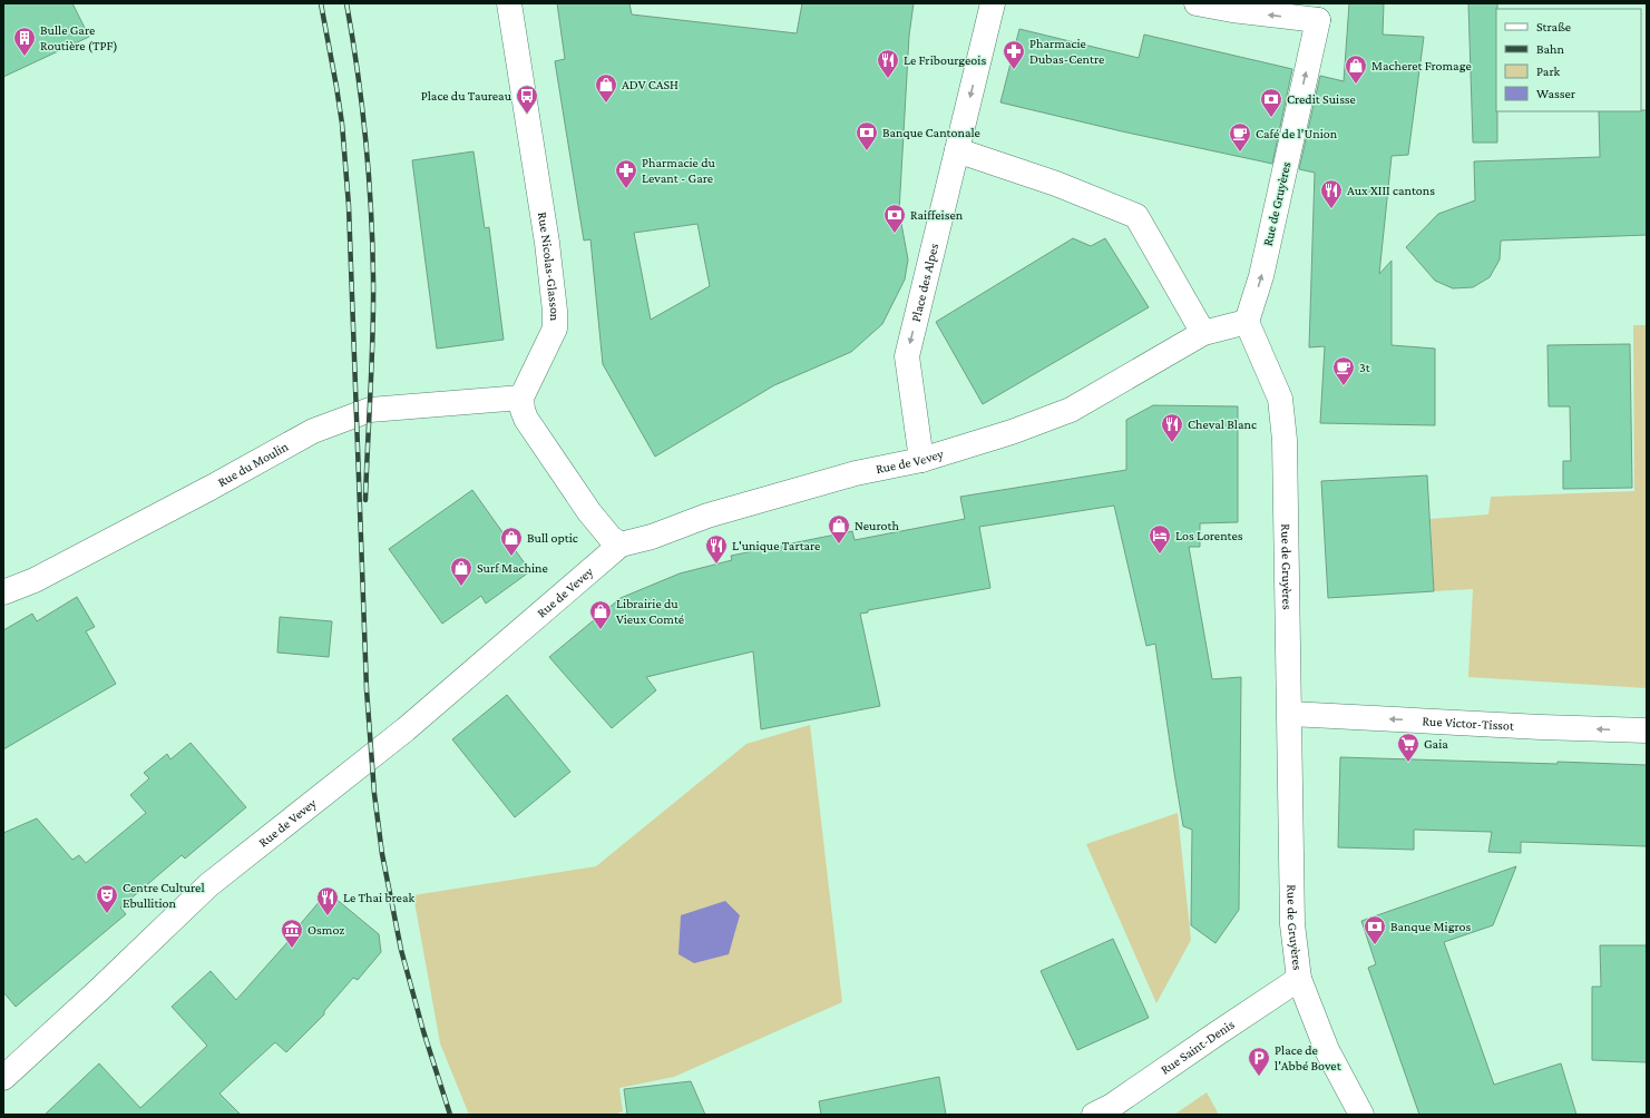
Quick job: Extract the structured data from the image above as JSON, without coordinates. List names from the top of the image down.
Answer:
{
  "streets": {
    "street": [
      "Rue de Gruyères",
      "Rue Nicolas-Glasson",
      "Place des Alpes",
      "Rue de Vevey",
      "Rue du Moulin",
      "Rue Victor-Tissot",
      "Rue Saint-Denis"
    ]
  },
  "crossings": [
    ["Rue de Gruyères", "Rue de Vevey"],
    ["Rue de Gruyères", "Rue Victor-Tissot"],
    ["Rue de Gruyères", "Rue Saint-Denis"],
    ["Rue Nicolas-Glasson", "Rue du Moulin"],
    ["Place des Alpes", "Rue de Vevey"]
  ],
  "one_way": ["Place des Alpes", "Rue Victor-Tissot"],
  "places": {
    "building": ["Bulle Gare Routière (TPF)"],
    "pharmacy": ["Pharmacie Dubas-Centre", "Pharmacie du Levant - Gare"],
    "restaurant": [
      "Le Fribourgeois",
      "Aux XIII cantons",
      "Cheval Blanc",
      "L'unique Tartare",
      "Le Thai break"
    ],
    "shop": [
      "Macheret Fromage",
      "ADV CASH",
      "Neuroth",
      "Bull optic",
      "Surf Machine",
      "Librairie du Vieux Comté"
    ],
    "bus stop": ["Place du Taureau"],
    "bank": [
      "Credit Suisse",
      "Banque Cantonale",
      "Raiffeisen",
      "Banque Migros"
    ],
    "cafe": ["Café de l’Union", "3t"],
    "hotel": ["Los Lorentes"],
    "supermarket": ["Gaia"],
    "theatre": ["Centre Culturel Ebullition"],
    "museum": ["Osmoz"],
    "parking": ["Place de l'Abbé Bovet"]
  },
  "legend": [
    "Straße",
    "Bahn",
    "Park",
    "Wasser"
  ]
}
